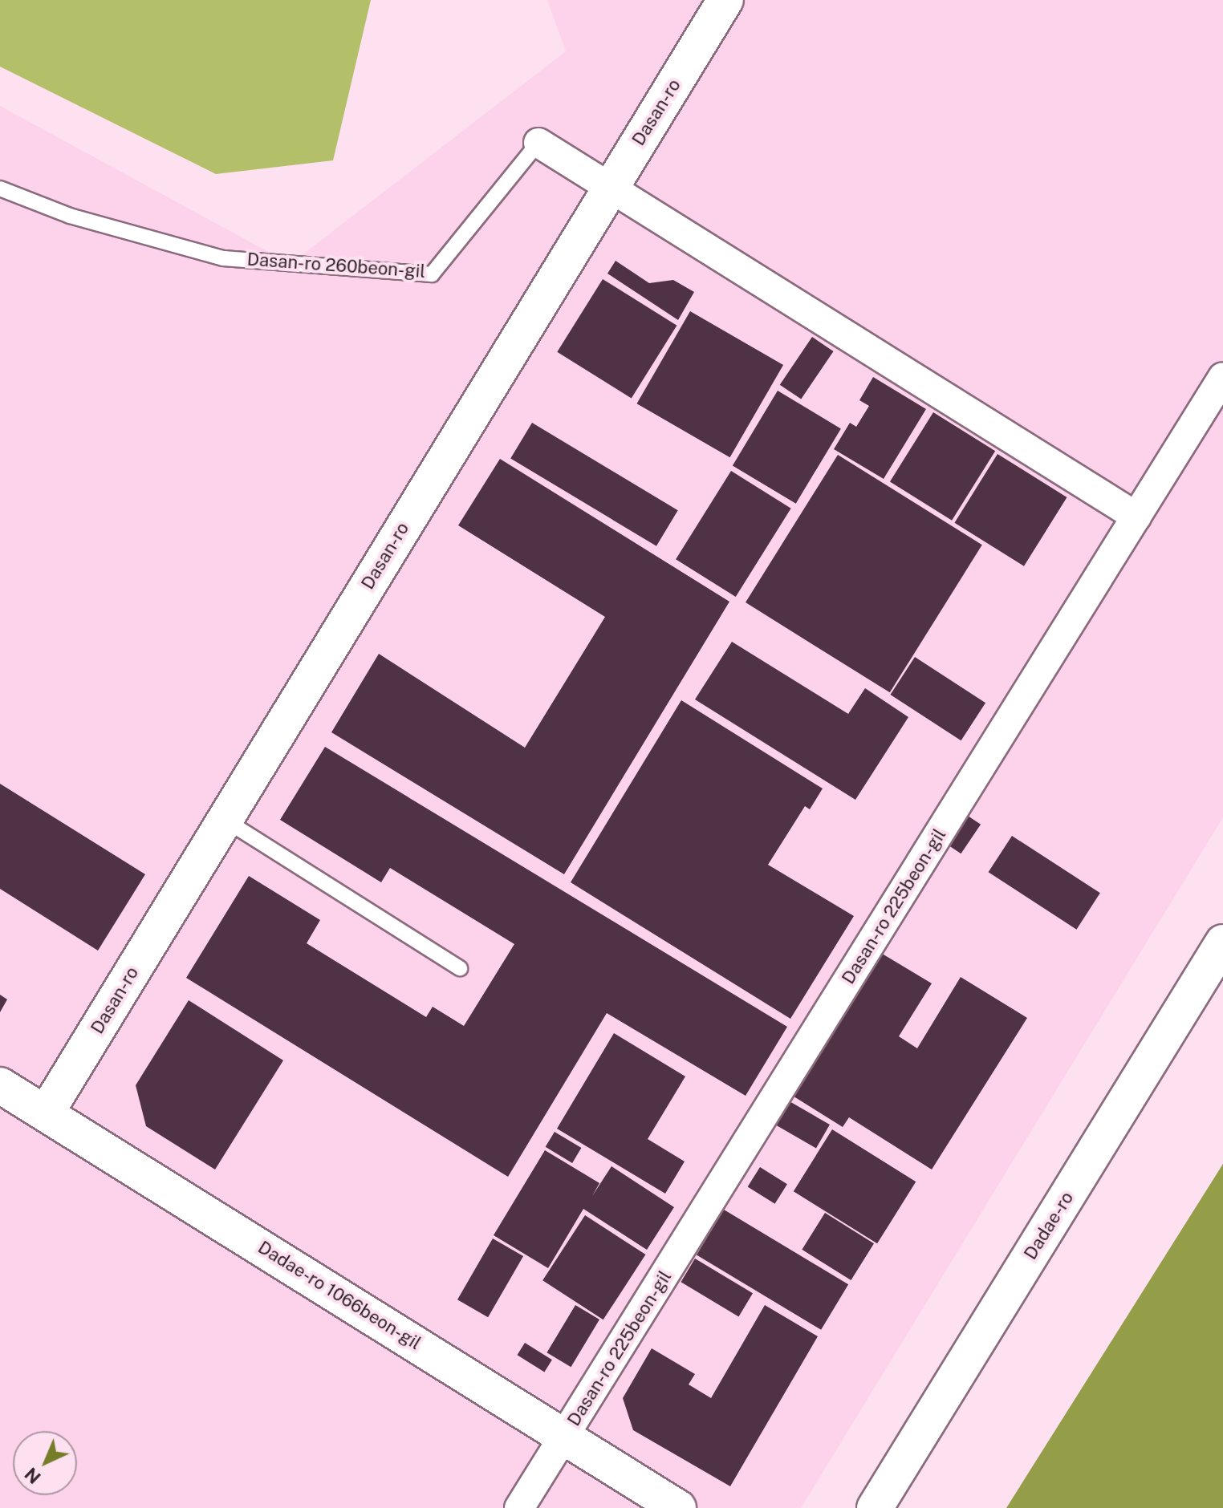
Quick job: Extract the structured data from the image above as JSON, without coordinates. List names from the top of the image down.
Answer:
{
  "streets": {
    "street": [
      "Dasan-ro",
      "Dasan-ro 260beon-gil",
      "Dasan-ro 225beon-gil",
      "Dadae-ro",
      "Dadae-ro 1066beon-gil"
    ]
  },
  "crossings": [
    ["Dasan-ro", "Dasan-ro 260beon-gil"],
    ["Dasan-ro", "Dadae-ro 1066beon-gil"],
    ["Dasan-ro 260beon-gil", "Dasan-ro 225beon-gil"],
    ["Dasan-ro 225beon-gil", "Dadae-ro 1066beon-gil"]
  ],
  "north": "bottom left"
}
